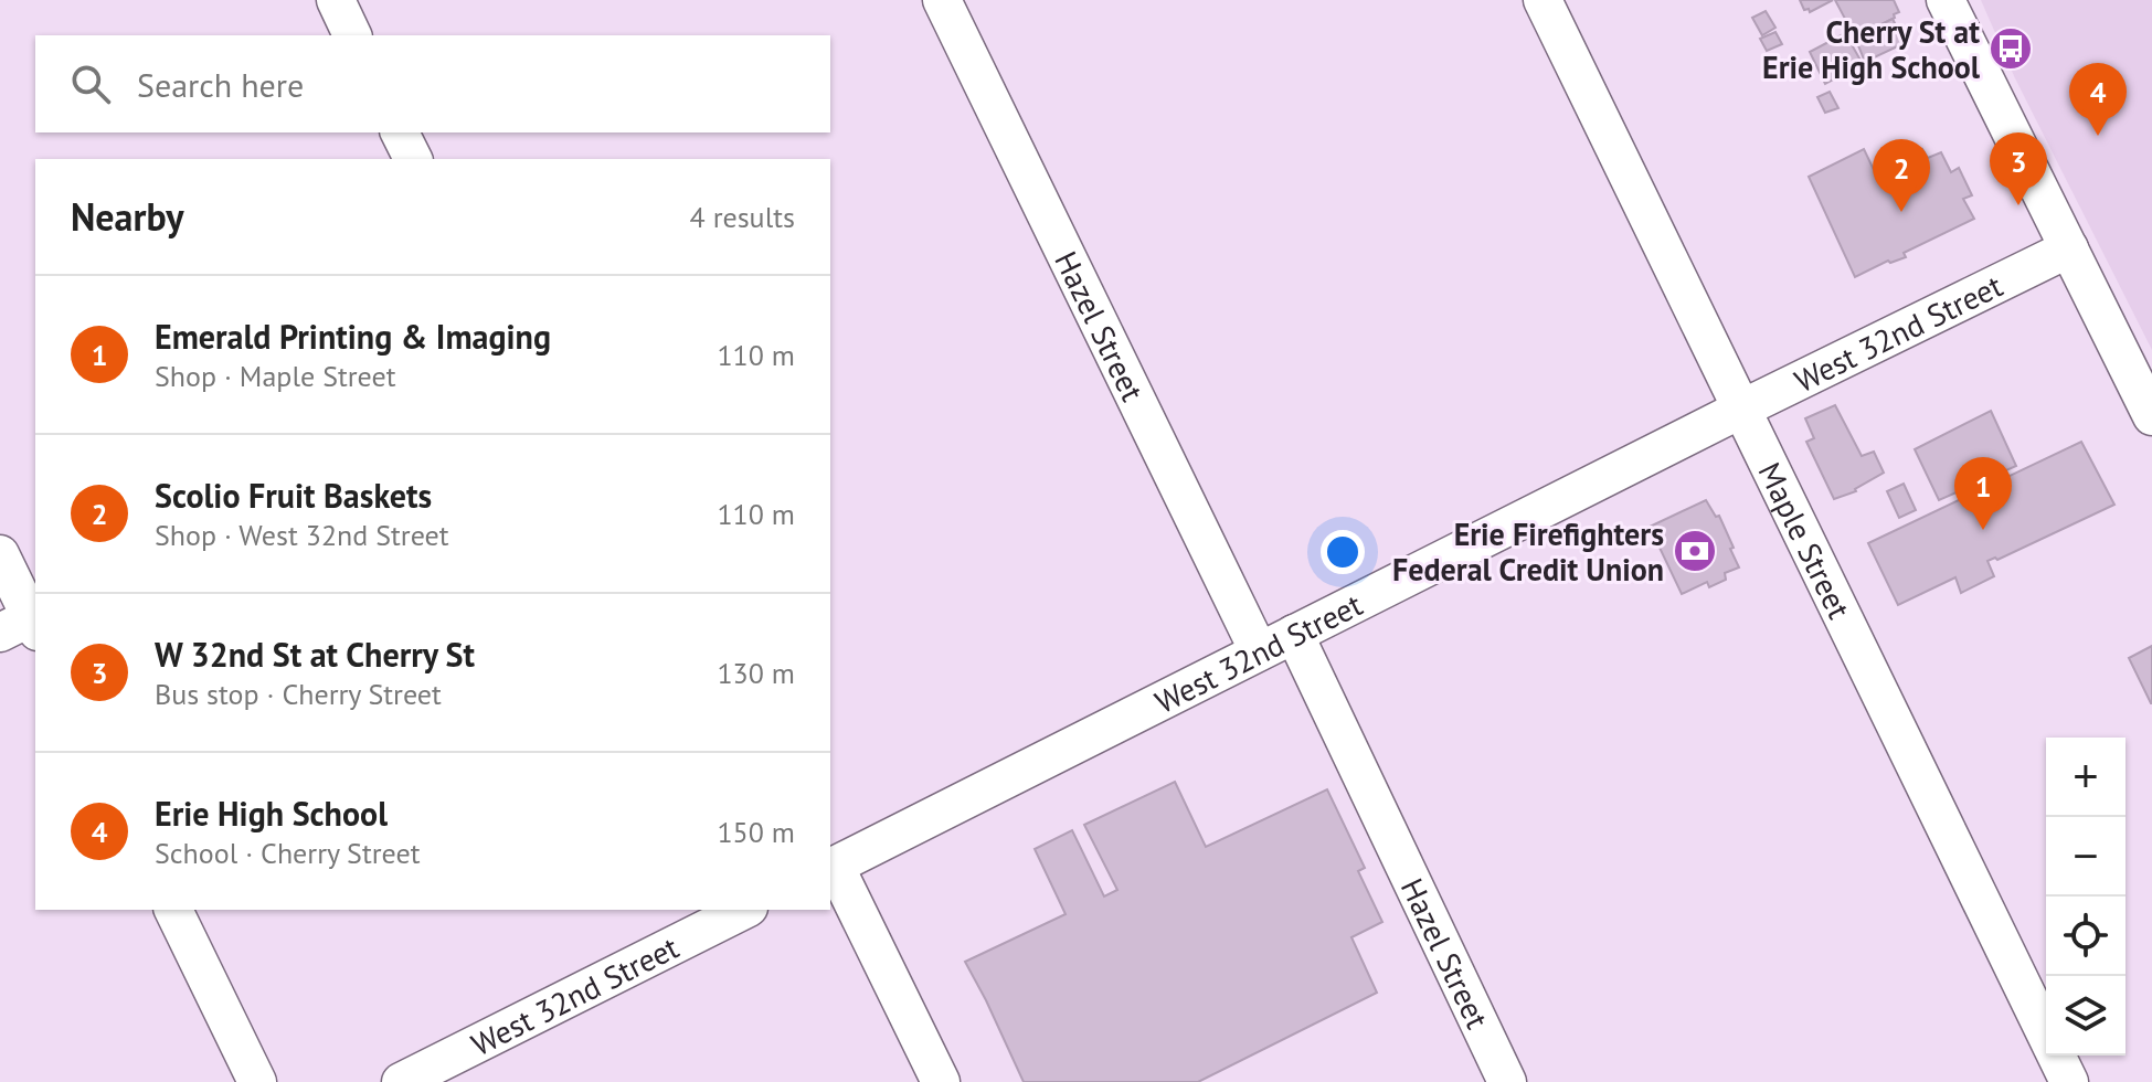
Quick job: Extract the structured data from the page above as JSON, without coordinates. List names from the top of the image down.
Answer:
{
  "streets": {
    "street": ["Hazel Street", "West 32nd Street", "Maple Street"]
  },
  "crossings": [
    ["Hazel Street", "West 32nd Street"],
    ["West 32nd Street", "Maple Street"]
  ],
  "places": {
    "bus stop": ["Cherry St at Erie High School"],
    "bank": ["Erie Firefighters Federal Credit Union"]
  },
  "page": {
    "search": "Search here",
    "pins": [
      "4",
      "3",
      "2",
      "1"
    ],
    "heading": ["Nearby", "4 results"],
    "list": [
      {
        "mark": "1",
        "name": "Emerald Printing & Imaging",
        "note": "Shop · Maple Street",
        "value": "110 m"
      },
      {
        "mark": "2",
        "name": "Scolio Fruit Baskets",
        "note": "Shop · West 32nd Street",
        "value": "110 m"
      },
      {
        "mark": "3",
        "name": "W 32nd St at Cherry St",
        "note": "Bus stop · Cherry Street",
        "value": "130 m"
      },
      {
        "mark": "4",
        "name": "Erie High School",
        "note": "School · Cherry Street",
        "value": "150 m"
      }
    ],
    "map_buttons": ["+", "−"]
  }
}
